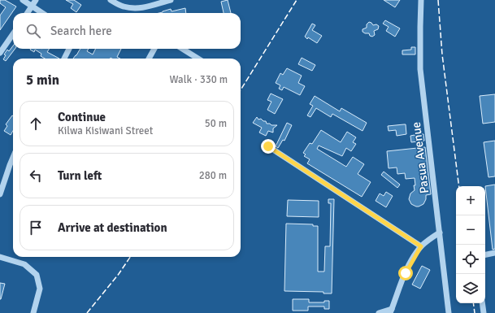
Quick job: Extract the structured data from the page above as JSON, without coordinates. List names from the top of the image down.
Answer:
{
  "streets": {
    "street": ["Pasua Avenue"]
  },
  "page": {
    "search": "Search here",
    "heading": ["5 min", "Walk · 330 m"],
    "list": [
      ["Continue", "Kilwa Kisiwani Street", "50 m"],
      ["Turn left", "280 m"],
      "Arrive at destination"
    ],
    "map_buttons": ["+", "−"]
  }
}
